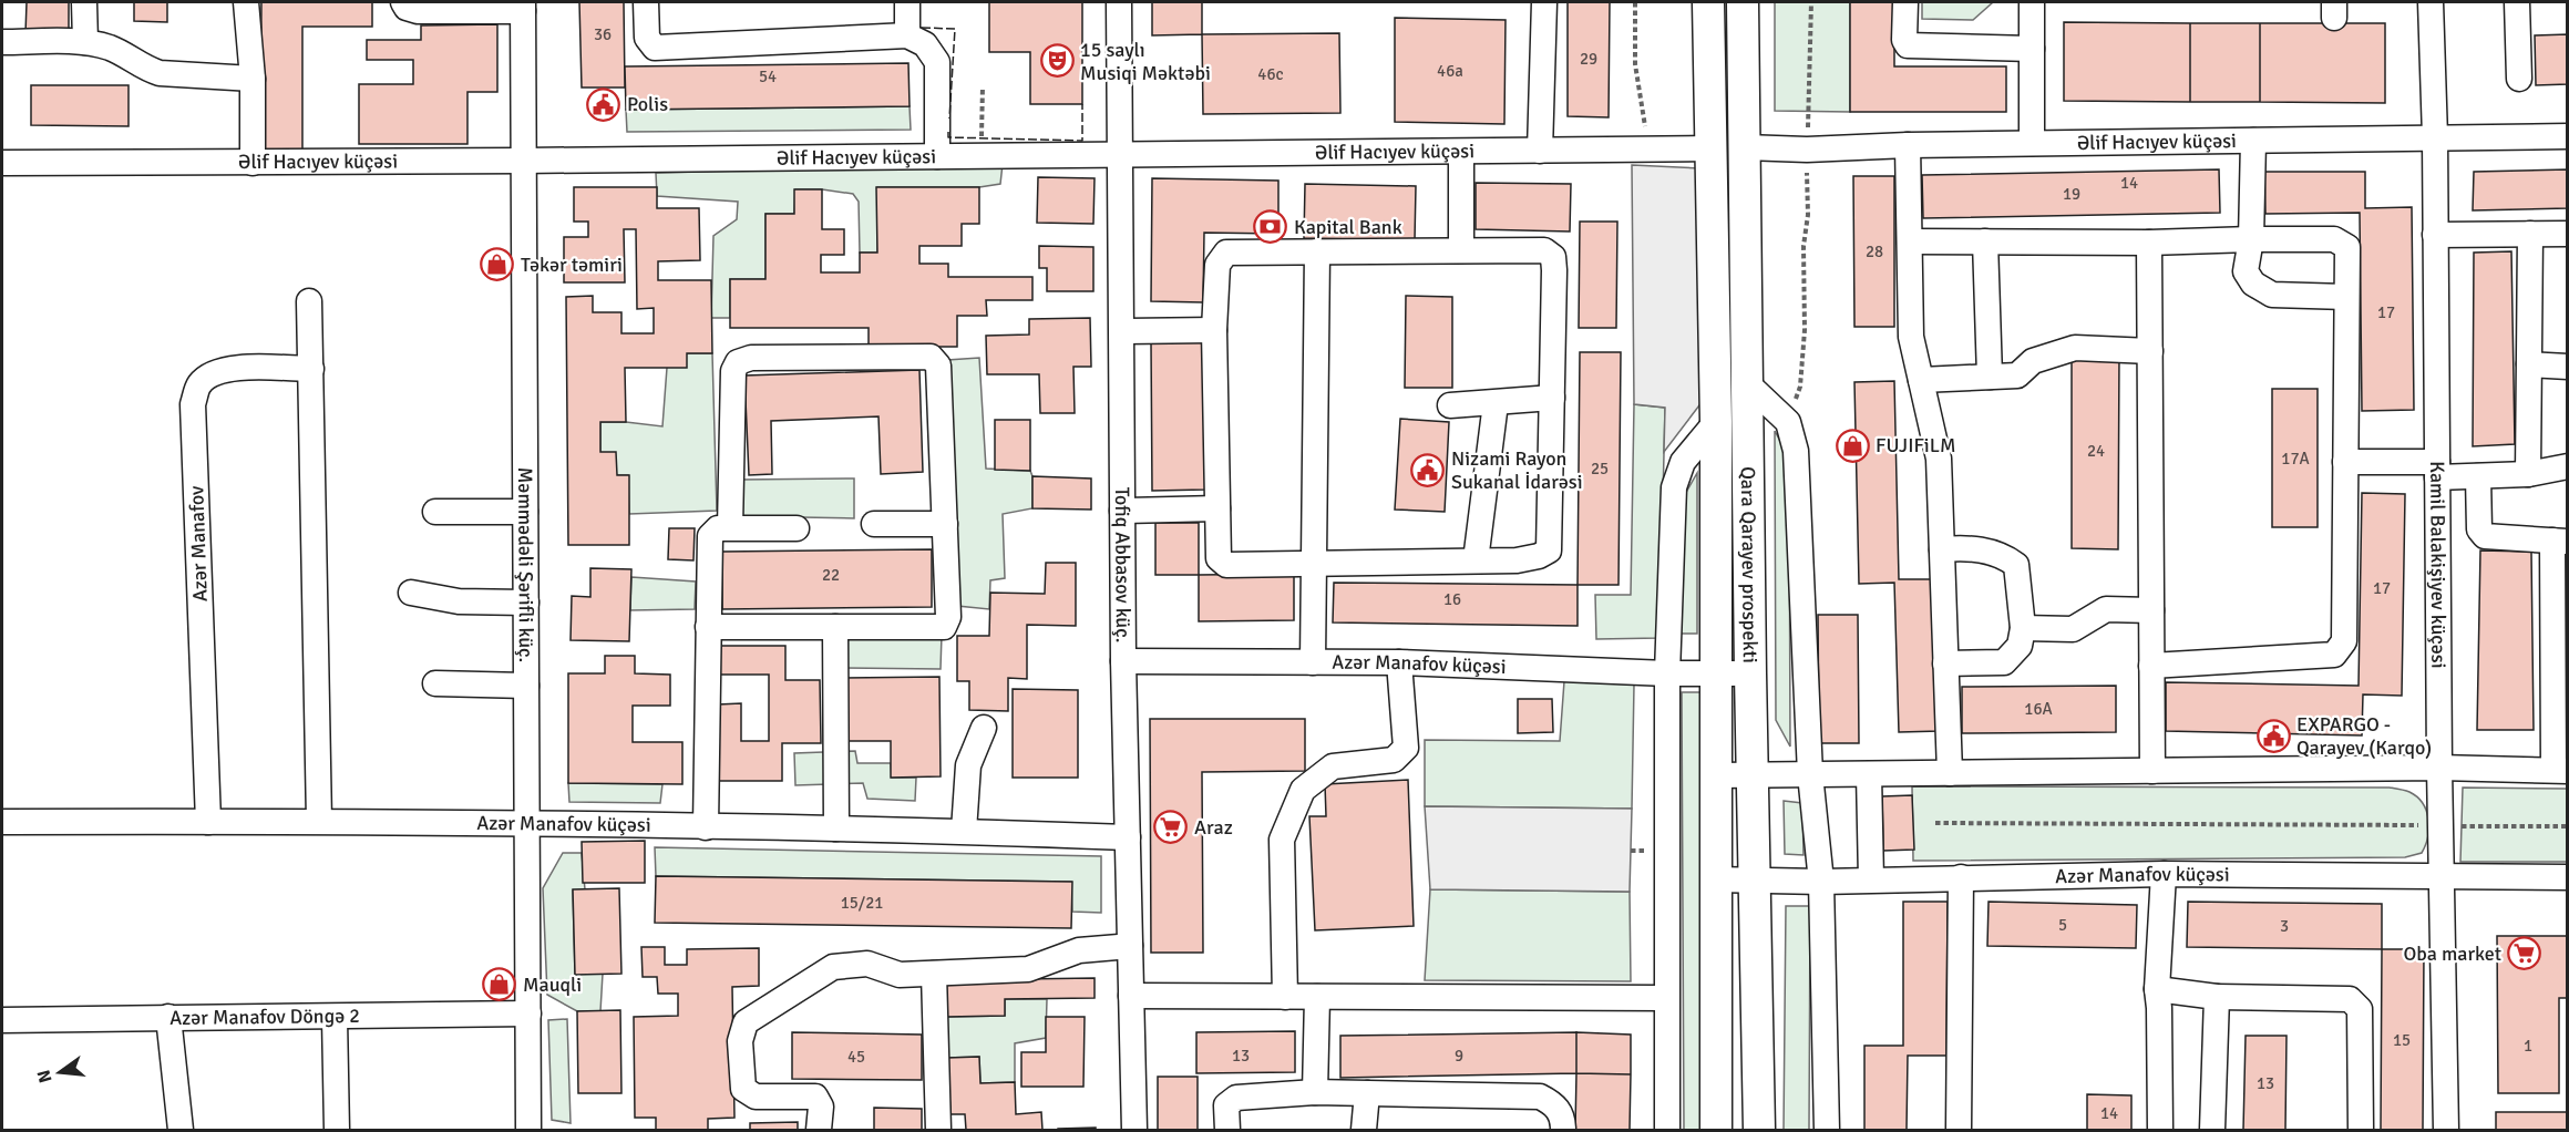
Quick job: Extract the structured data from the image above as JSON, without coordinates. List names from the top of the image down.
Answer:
{
  "streets": {
    "main road": ["Qara Qarayev prospekti"],
    "street": [
      "Əlif Hacıyev küçəsi",
      "Azər Manafov",
      "Məmmədəli Şərifli küç.",
      "Tofiq Abbasov küç.",
      "Kamil Balakişiyev küçəsi",
      "Azər Manafov küçəsi",
      "Azər Manafov Döngə 2"
    ]
  },
  "crossings": [
    ["Əlif Hacıyev küçəsi", "Məmmədəli Şərifli küç."],
    ["Əlif Hacıyev küçəsi", "Tofiq Abbasov küç."],
    ["Əlif Hacıyev küçəsi", "Qara Qarayev prospekti"],
    ["Əlif Hacıyev küçəsi", "Kamil Balakişiyev küçəsi"],
    ["Azər Manafov", "Azər Manafov küçəsi"],
    ["Məmmədəli Şərifli küç.", "Azər Manafov küçəsi"],
    ["Məmmədəli Şərifli küç.", "Azər Manafov Döngə 2"],
    ["Tofiq Abbasov küç.", "Azər Manafov küçəsi"],
    ["Qara Qarayev prospekti", "Azər Manafov küçəsi"],
    ["Kamil Balakişiyev küçəsi", "Azər Manafov küçəsi"]
  ],
  "places": {
    "theatre": ["15 saylı Musiqi Məktəbi"],
    "public building": ["Polis", "Nizami Rayon Sukanal İdarəsi", "EXPARGO - Qarayev (Karqo)"],
    "bank": ["Kapital Bank"],
    "shop": ["Təkər təmiri", "FUJIFiLM", "Mauqli"],
    "supermarket": ["Araz", "Oba market"]
  },
  "house_numbers": [
    "36",
    "29",
    "46a",
    "46c",
    "54",
    "14",
    "19",
    "28",
    "17",
    "24",
    "17A",
    "25",
    "22",
    "17",
    "16",
    "16A",
    "15/21",
    "5",
    "3",
    "15",
    "1",
    "13",
    "9",
    "45",
    "13",
    "14"
  ],
  "north": "left"
}
